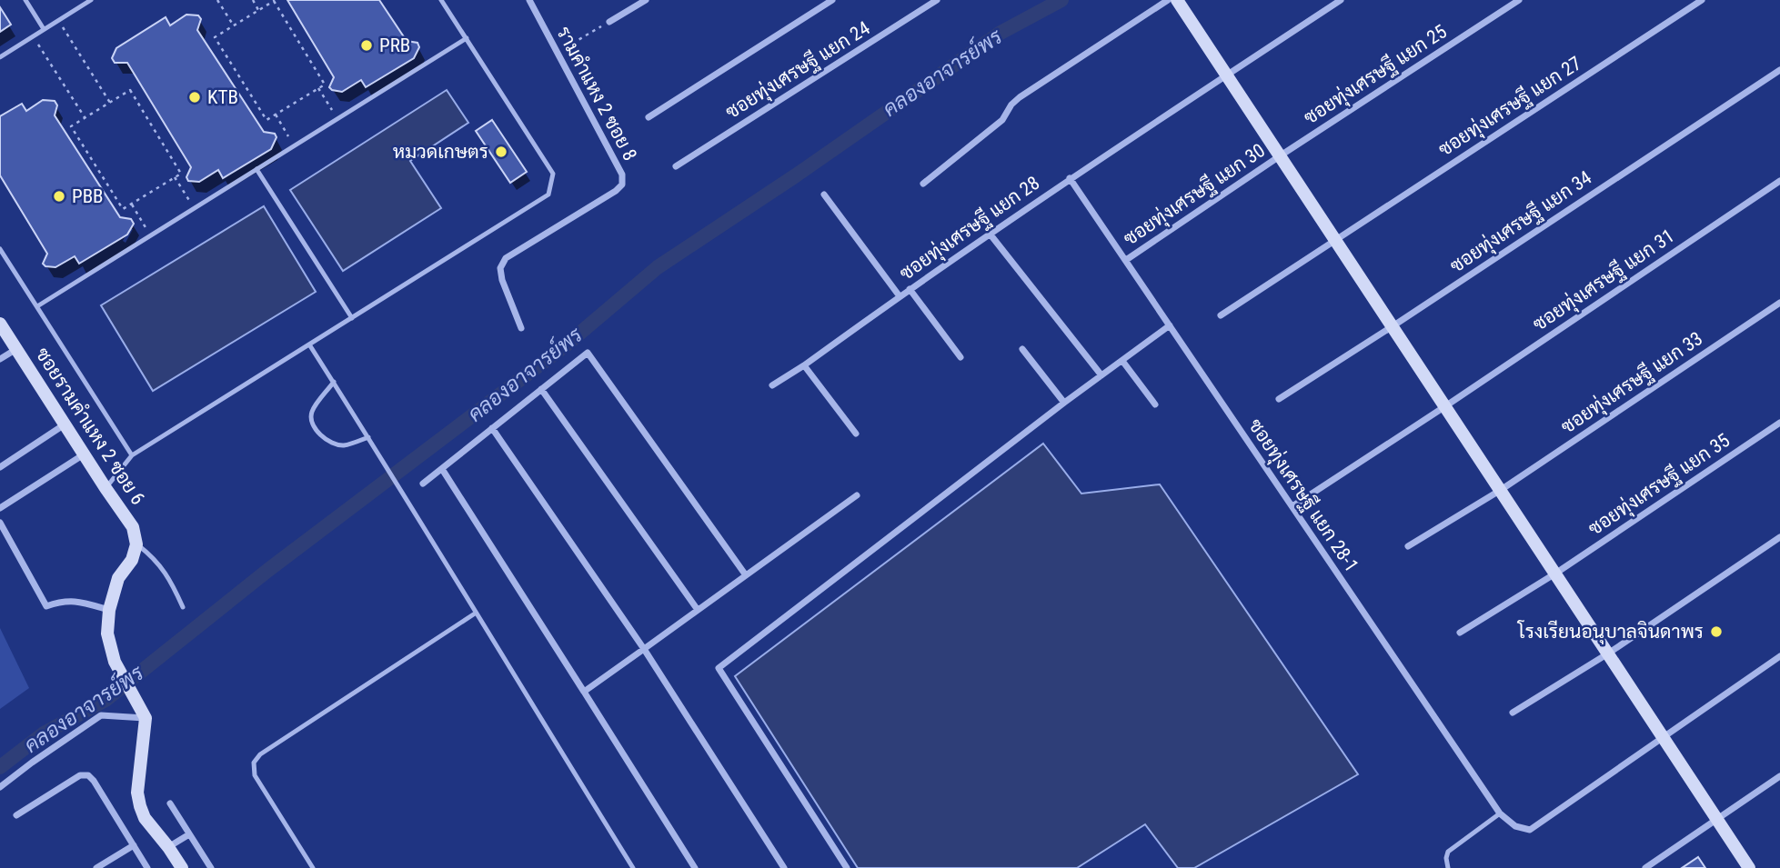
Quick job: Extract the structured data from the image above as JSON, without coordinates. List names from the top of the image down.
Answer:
{
  "streets": {
    "main road": ["ซอยรามคำแหง 2 ซอย 6"],
    "street": [
      "ซอยทุ่งเศรษฐี แยก 24",
      "ซอยทุ่งเศรษฐี แยก 25",
      "รามคำแหง 2 ซอย 8",
      "ซอยทุ่งเศรษฐี แยก 27",
      "ซอยทุ่งเศรษฐี แยก 30",
      "ซอยทุ่งเศรษฐี แยก 34",
      "ซอยทุ่งเศรษฐี แยก 28",
      "ซอยทุ่งเศรษฐี แยก 31",
      "ซอยทุ่งเศรษฐี แยก 33",
      "ซอยทุ่งเศรษฐี แยก 35",
      "ซอยทุ่งเศรษฐี แยก 28-1"
    ]
  },
  "crossings": [
    ["ซอยทุ่งเศรษฐี แยก 25", "ซอยทุ่งเศรษฐี แยก 30"],
    ["ซอยทุ่งเศรษฐี แยก 30", "ซอยทุ่งเศรษฐี แยก 28-1"],
    ["ซอยทุ่งเศรษฐี แยก 28", "ซอยทุ่งเศรษฐี แยก 28-1"],
    ["ซอยทุ่งเศรษฐี แยก 31", "ซอยทุ่งเศรษฐี แยก 28-1"]
  ],
  "water": ["คลองอาจารย์พร"],
  "places": [
    "PRB",
    "KTB",
    "หมวดเกษตร",
    "PBB",
    "โรงเรียนอนุบาลจินดาพร"
  ]
}
